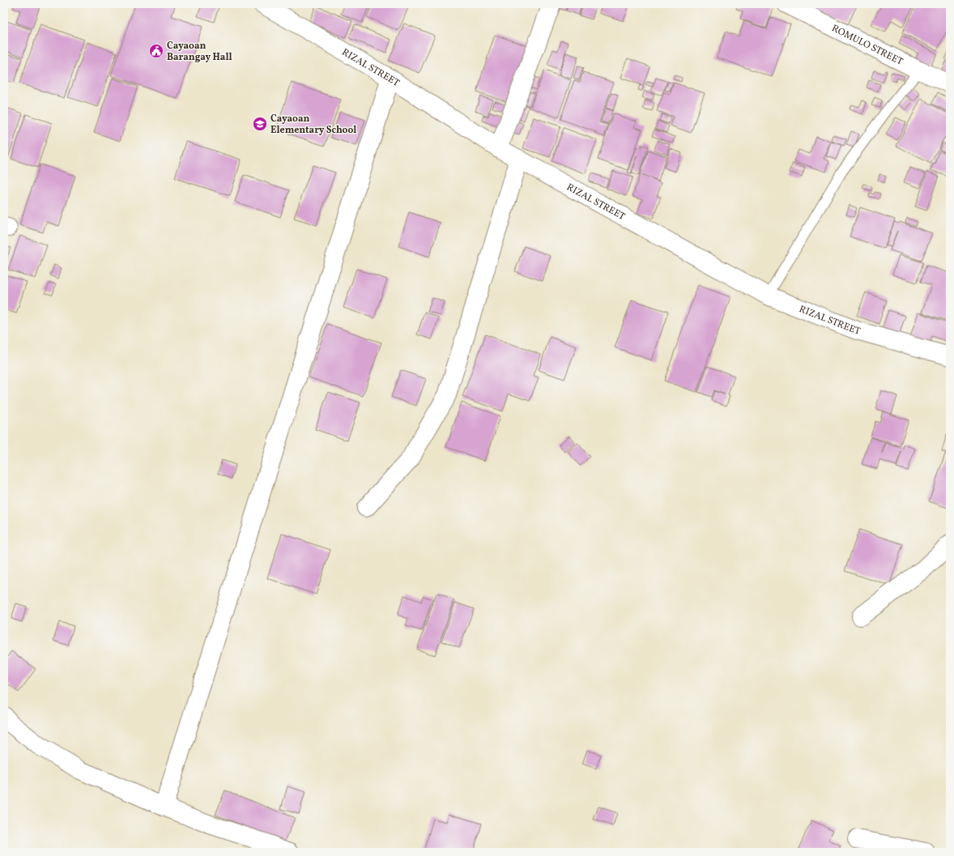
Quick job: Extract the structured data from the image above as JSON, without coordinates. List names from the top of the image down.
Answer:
{
  "streets": {
    "street": ["ROMULO STREET", "RIZAL STREET"]
  },
  "places": {
    "public building": ["Cayaoan Barangay Hall"],
    "school or university": ["Cayaoan Elementary School"]
  }
}
